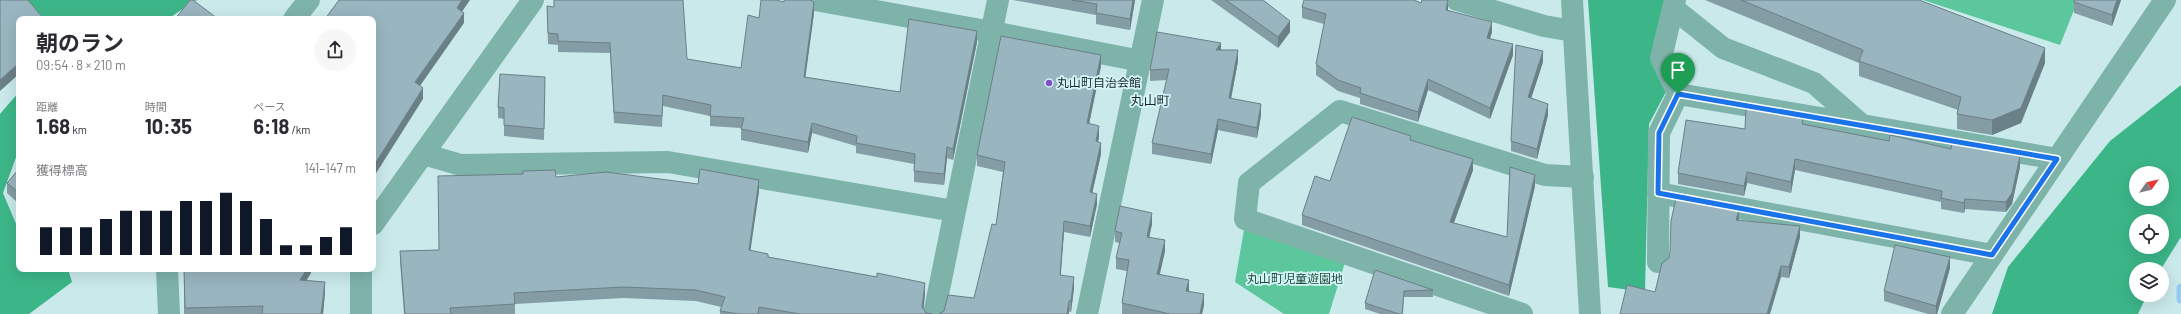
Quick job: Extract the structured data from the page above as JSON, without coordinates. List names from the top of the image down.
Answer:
{
  "districts": ["丸山町"],
  "parks": ["丸山町児童遊園地"],
  "places": ["丸山町自治会館"],
  "north": "top right",
  "page": {
    "heading": ["朝のラン", "09:54 · 8 × 210 m"],
    "stats": [
      ["距離", "1.68 km"],
      ["時間", "10:35"],
      ["ペース", "6:18 /km"]
    ],
    "chart": ["獲得標高", "141–147 m"]
  }
}
